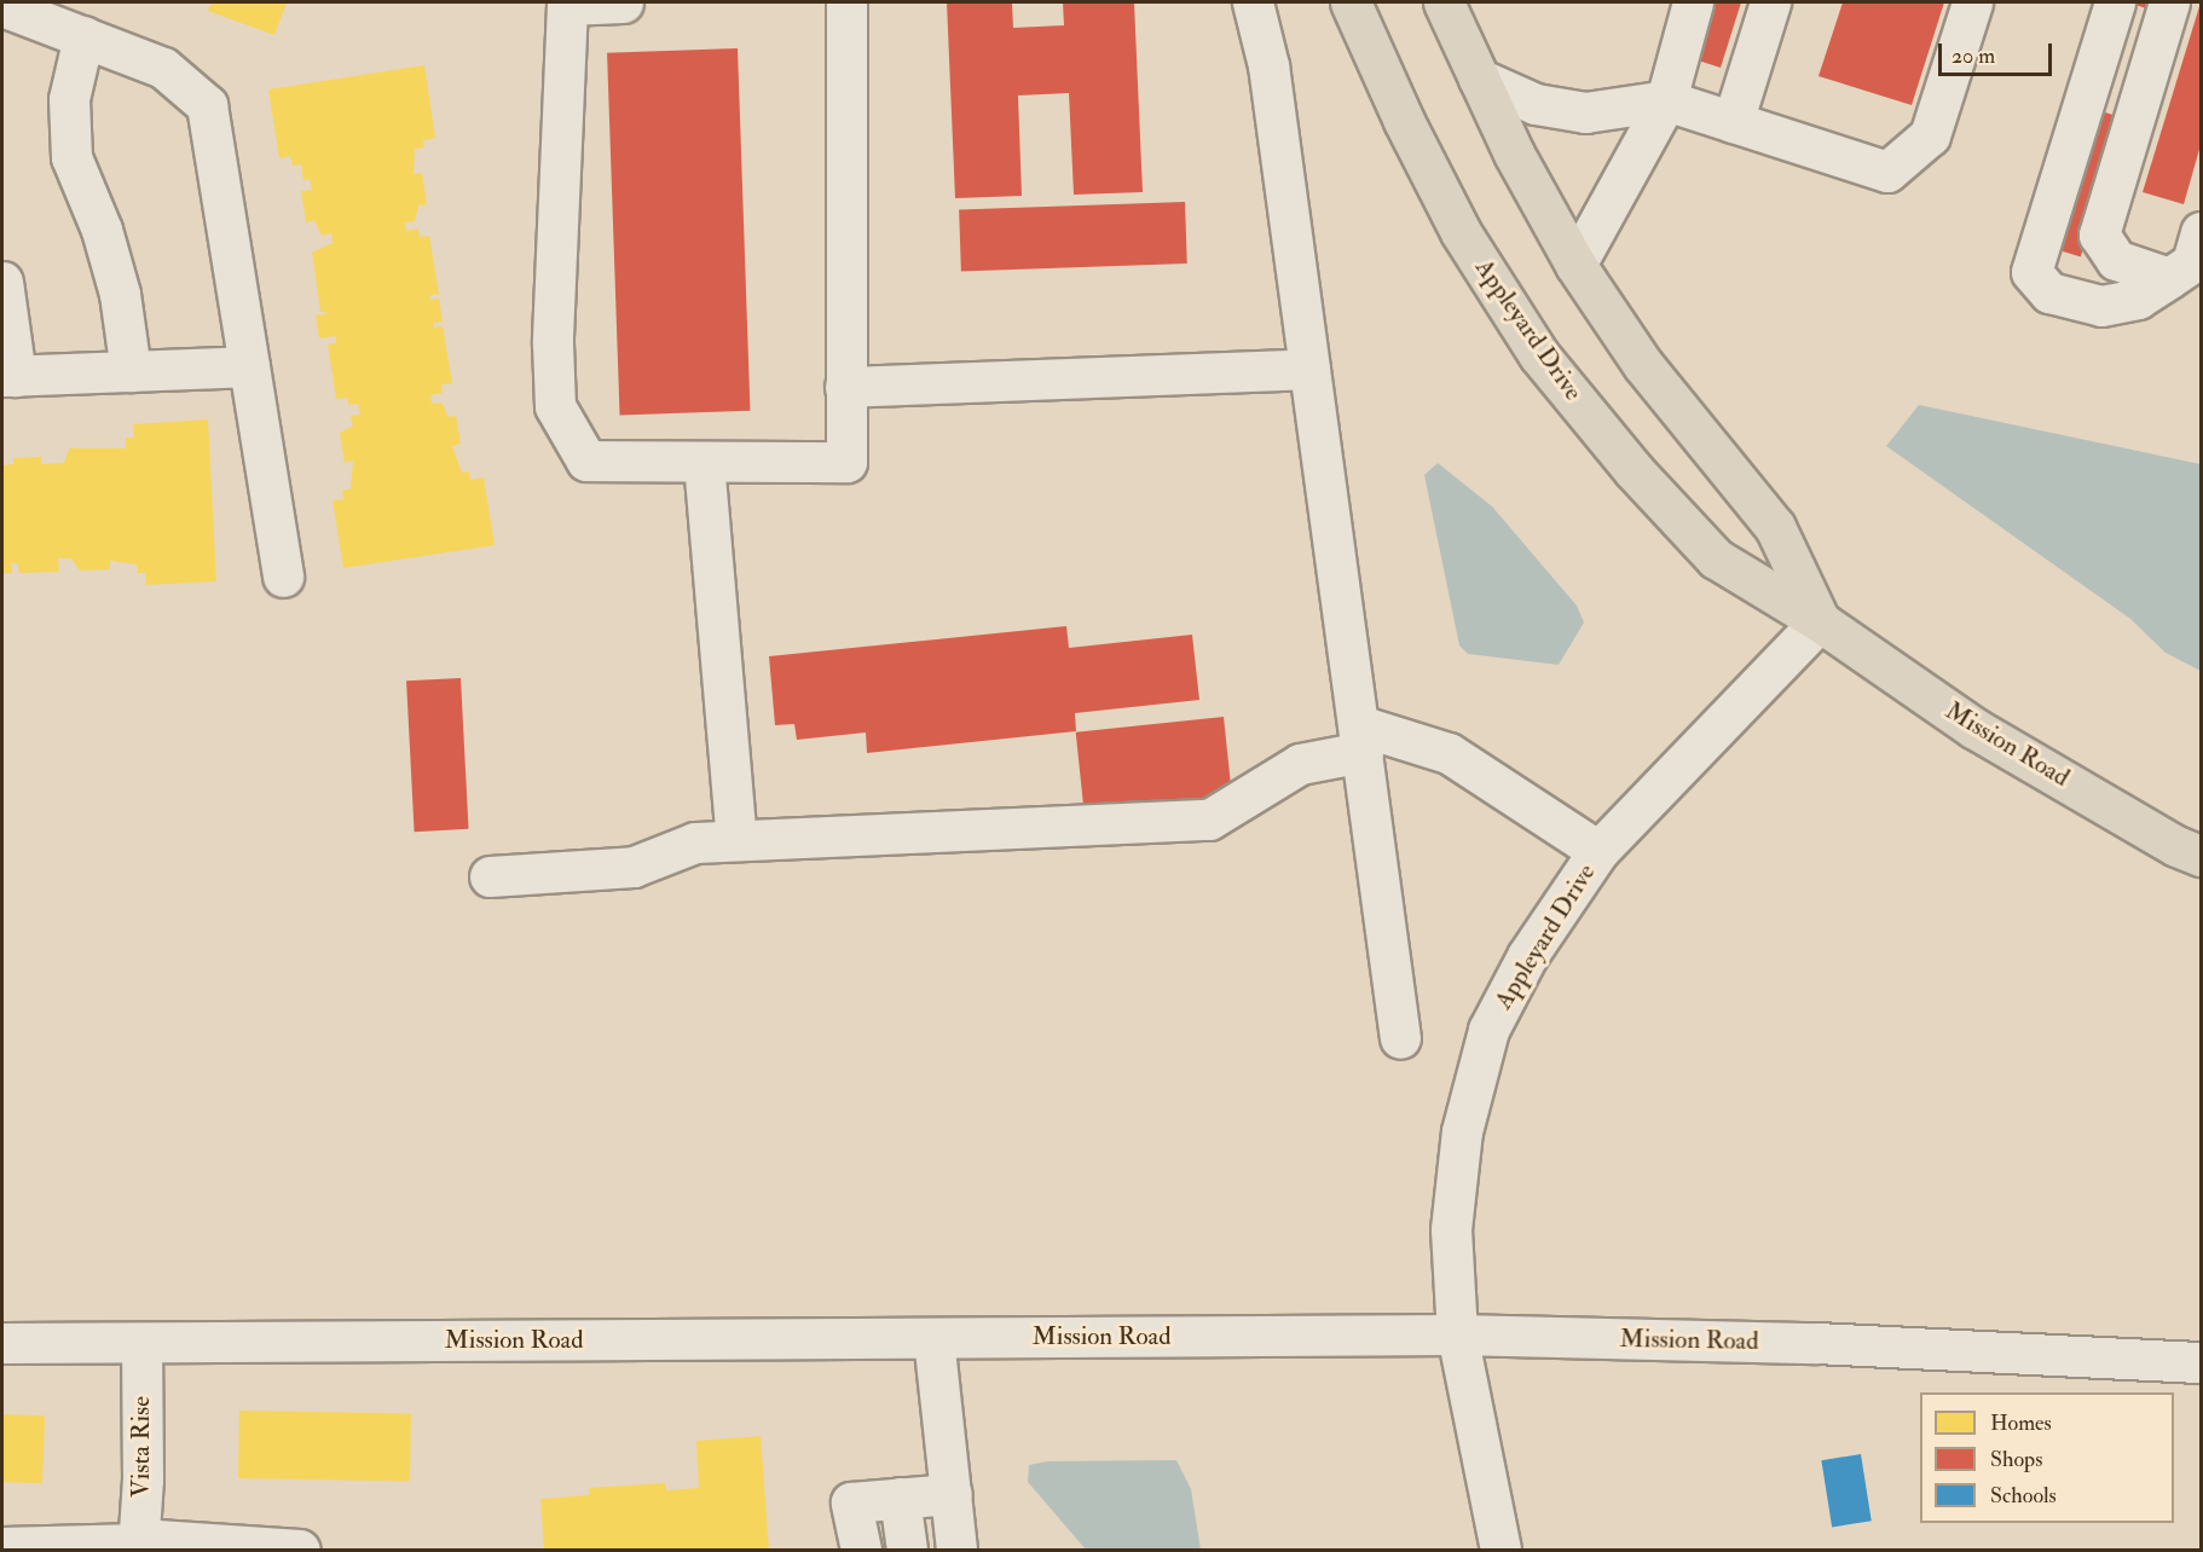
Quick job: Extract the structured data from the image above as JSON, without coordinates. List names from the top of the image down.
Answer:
{
  "streets": {
    "main road": ["Appleyard Drive", "Mission Road"],
    "street": ["Vista Rise"]
  },
  "crossings": [
    ["Appleyard Drive", "Mission Road"],
    ["Mission Road", "Vista Rise"]
  ],
  "legend": ["Homes", "Shops", "Schools"],
  "scale_bar": "20 m"
}
